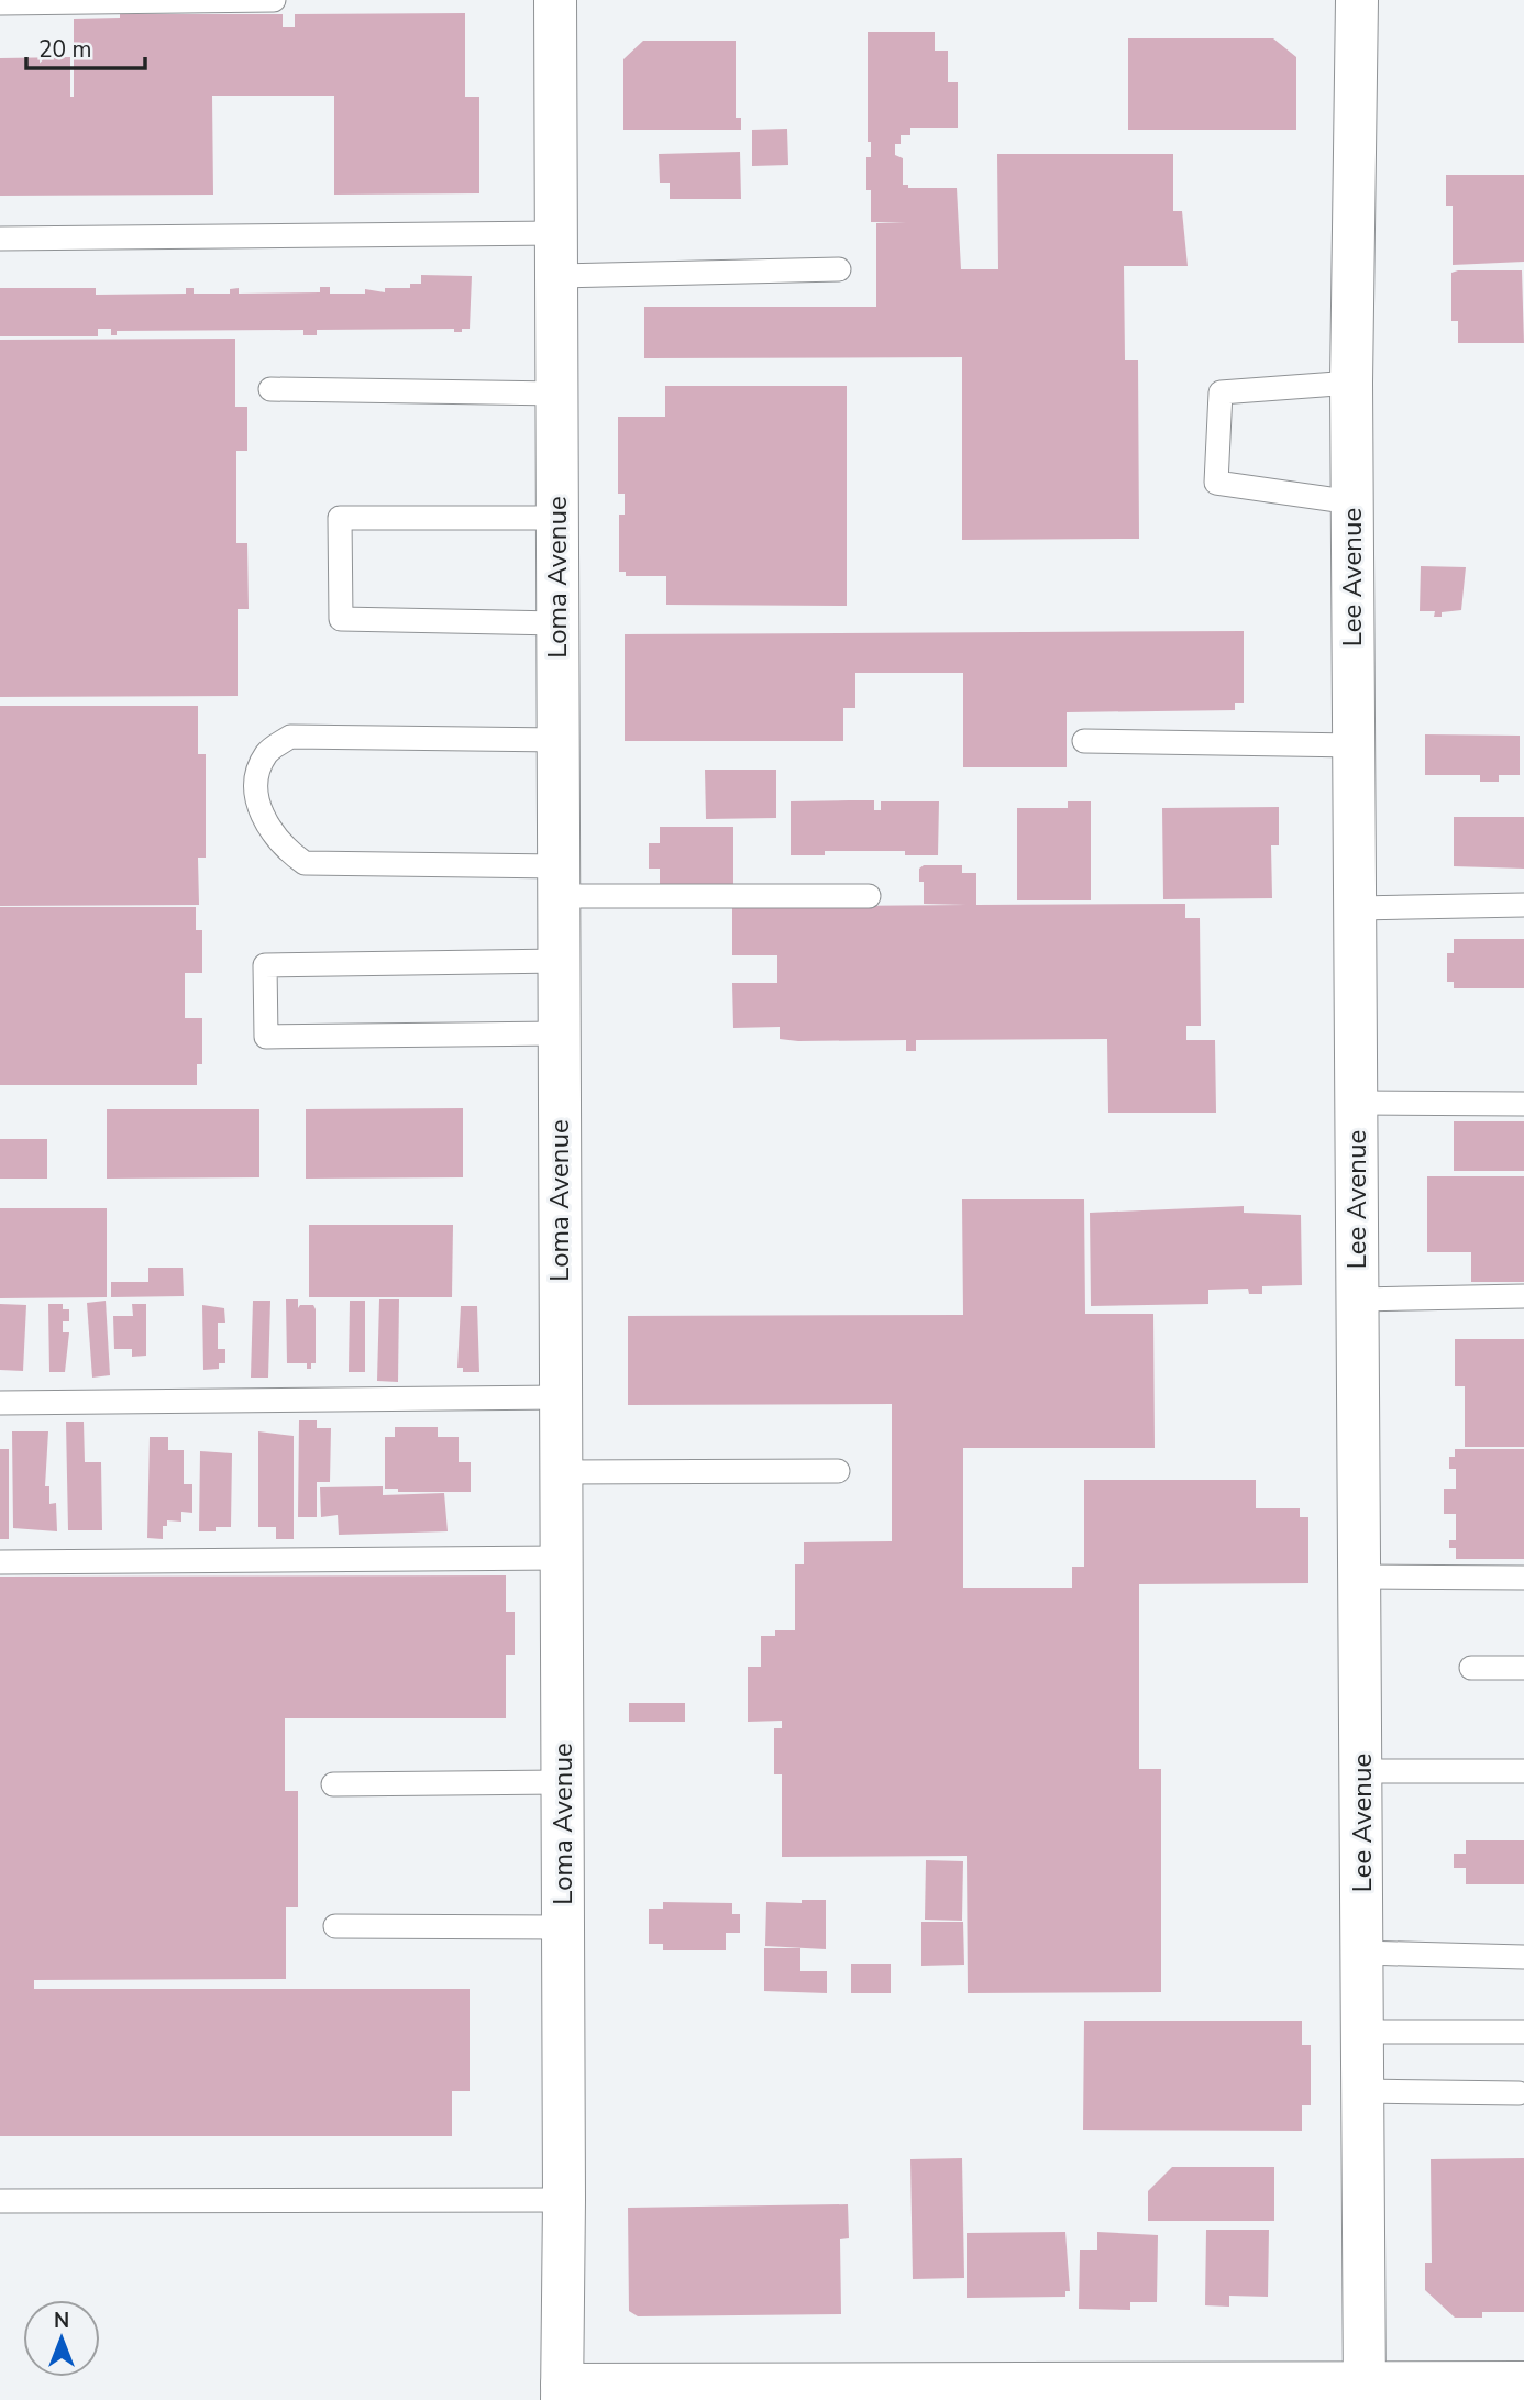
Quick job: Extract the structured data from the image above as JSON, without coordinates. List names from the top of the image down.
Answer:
{
  "streets": {
    "street": ["Loma Avenue", "Lee Avenue"]
  },
  "scale_bar": "20 m",
  "north": "top"
}
